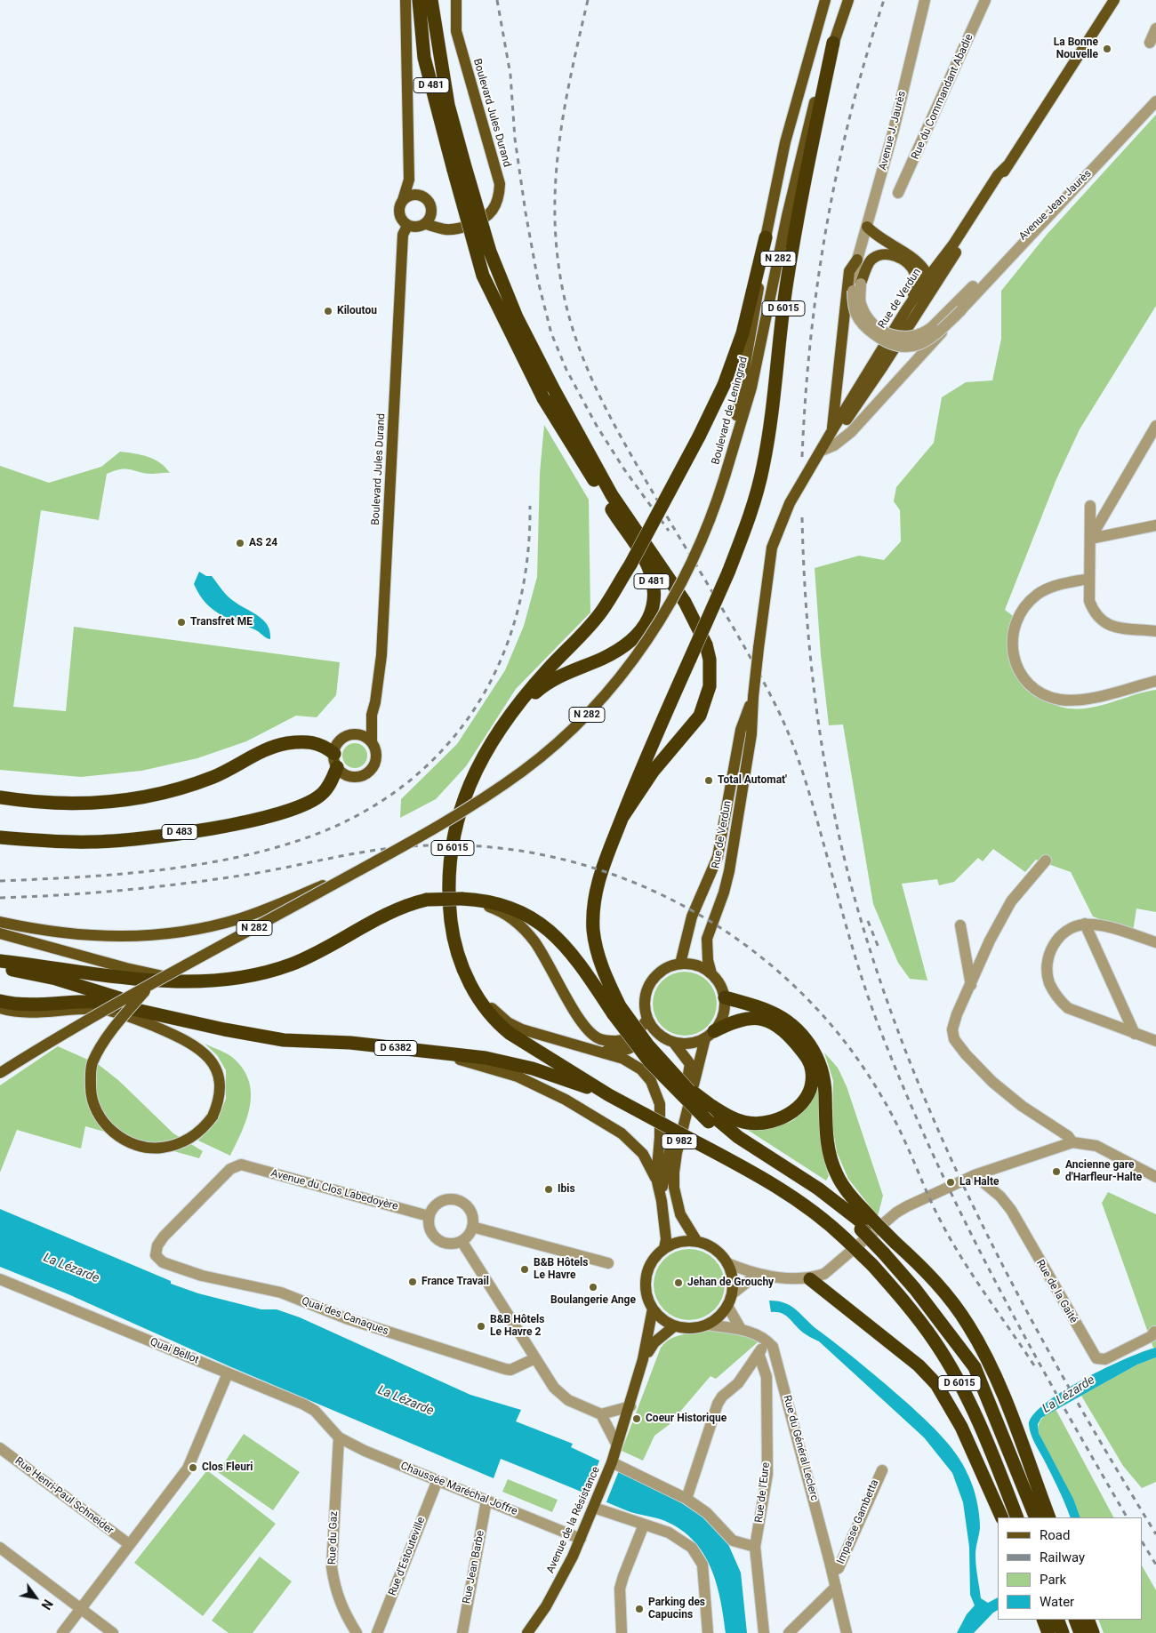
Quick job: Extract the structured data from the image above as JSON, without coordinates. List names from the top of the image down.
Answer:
{
  "streets": {
    "highway": [
      "D 481",
      "D 6015",
      "D 483",
      "D 6382"
    ],
    "main road": [
      "Boulevard Jules Durand",
      "N 282",
      "Rue de Verdun",
      "Boulevard de Leningrad",
      "D 982",
      "Avenue de la Résistance"
    ],
    "street": [
      "Rue du Commandant Abadie",
      "Avenue J. Jaurès",
      "Avenue Jean Jaurès",
      "Avenue du Clos Labedoyère",
      "Rue de la Gaité",
      "Quai des Canaques",
      "Quai Bellot",
      "Rue du Général Leclerc",
      "Chaussée Maréchal Joffre",
      "Rue de l'Eure",
      "Rue Henri-Paul Schneider",
      "Impasse Gambetta",
      "Rue du Gaz",
      "Rue d'Estouteville",
      "Rue Jean Barbe"
    ]
  },
  "crossings": [
    ["D 481", "D 6015"],
    ["Boulevard Jules Durand", "D 483"],
    ["N 282", "Boulevard de Leningrad"],
    ["Rue de Verdun", "D 982"],
    ["D 6015", "Boulevard de Leningrad"],
    ["D 6015", "D 6382"],
    ["D 982", "Avenue de la Résistance"],
    ["Avenue du Clos Labedoyère", "Quai des Canaques"],
    ["Quai Bellot", "Chaussée Maréchal Joffre"],
    ["Quai Bellot", "Rue du Gaz"],
    ["Rue du Général Leclerc", "Impasse Gambetta"],
    ["Chaussée Maréchal Joffre", "Avenue de la Résistance"],
    ["Chaussée Maréchal Joffre", "Rue du Gaz"],
    ["Chaussée Maréchal Joffre", "Rue d'Estouteville"],
    ["Chaussée Maréchal Joffre", "Rue Jean Barbe"]
  ],
  "water": ["La Lézarde"],
  "places": [
    "La Bonne Nouvelle",
    "Kiloutou",
    "AS 24",
    "Transfret ME",
    "Total Automat'",
    "Ancienne gare d'Harfleur-Halte",
    "La Halte",
    "Ibis",
    "B&B Hôtels Le Havre",
    "France Travail",
    "Jehan de Grouchy",
    "Boulangerie Ange",
    "B&B Hôtels Le Havre 2",
    "Coeur Historique",
    "Clos Fleuri",
    "Parking des Capucins"
  ],
  "legend": [
    "Road",
    "Railway",
    "Park",
    "Water"
  ],
  "north": "bottom right"
}
